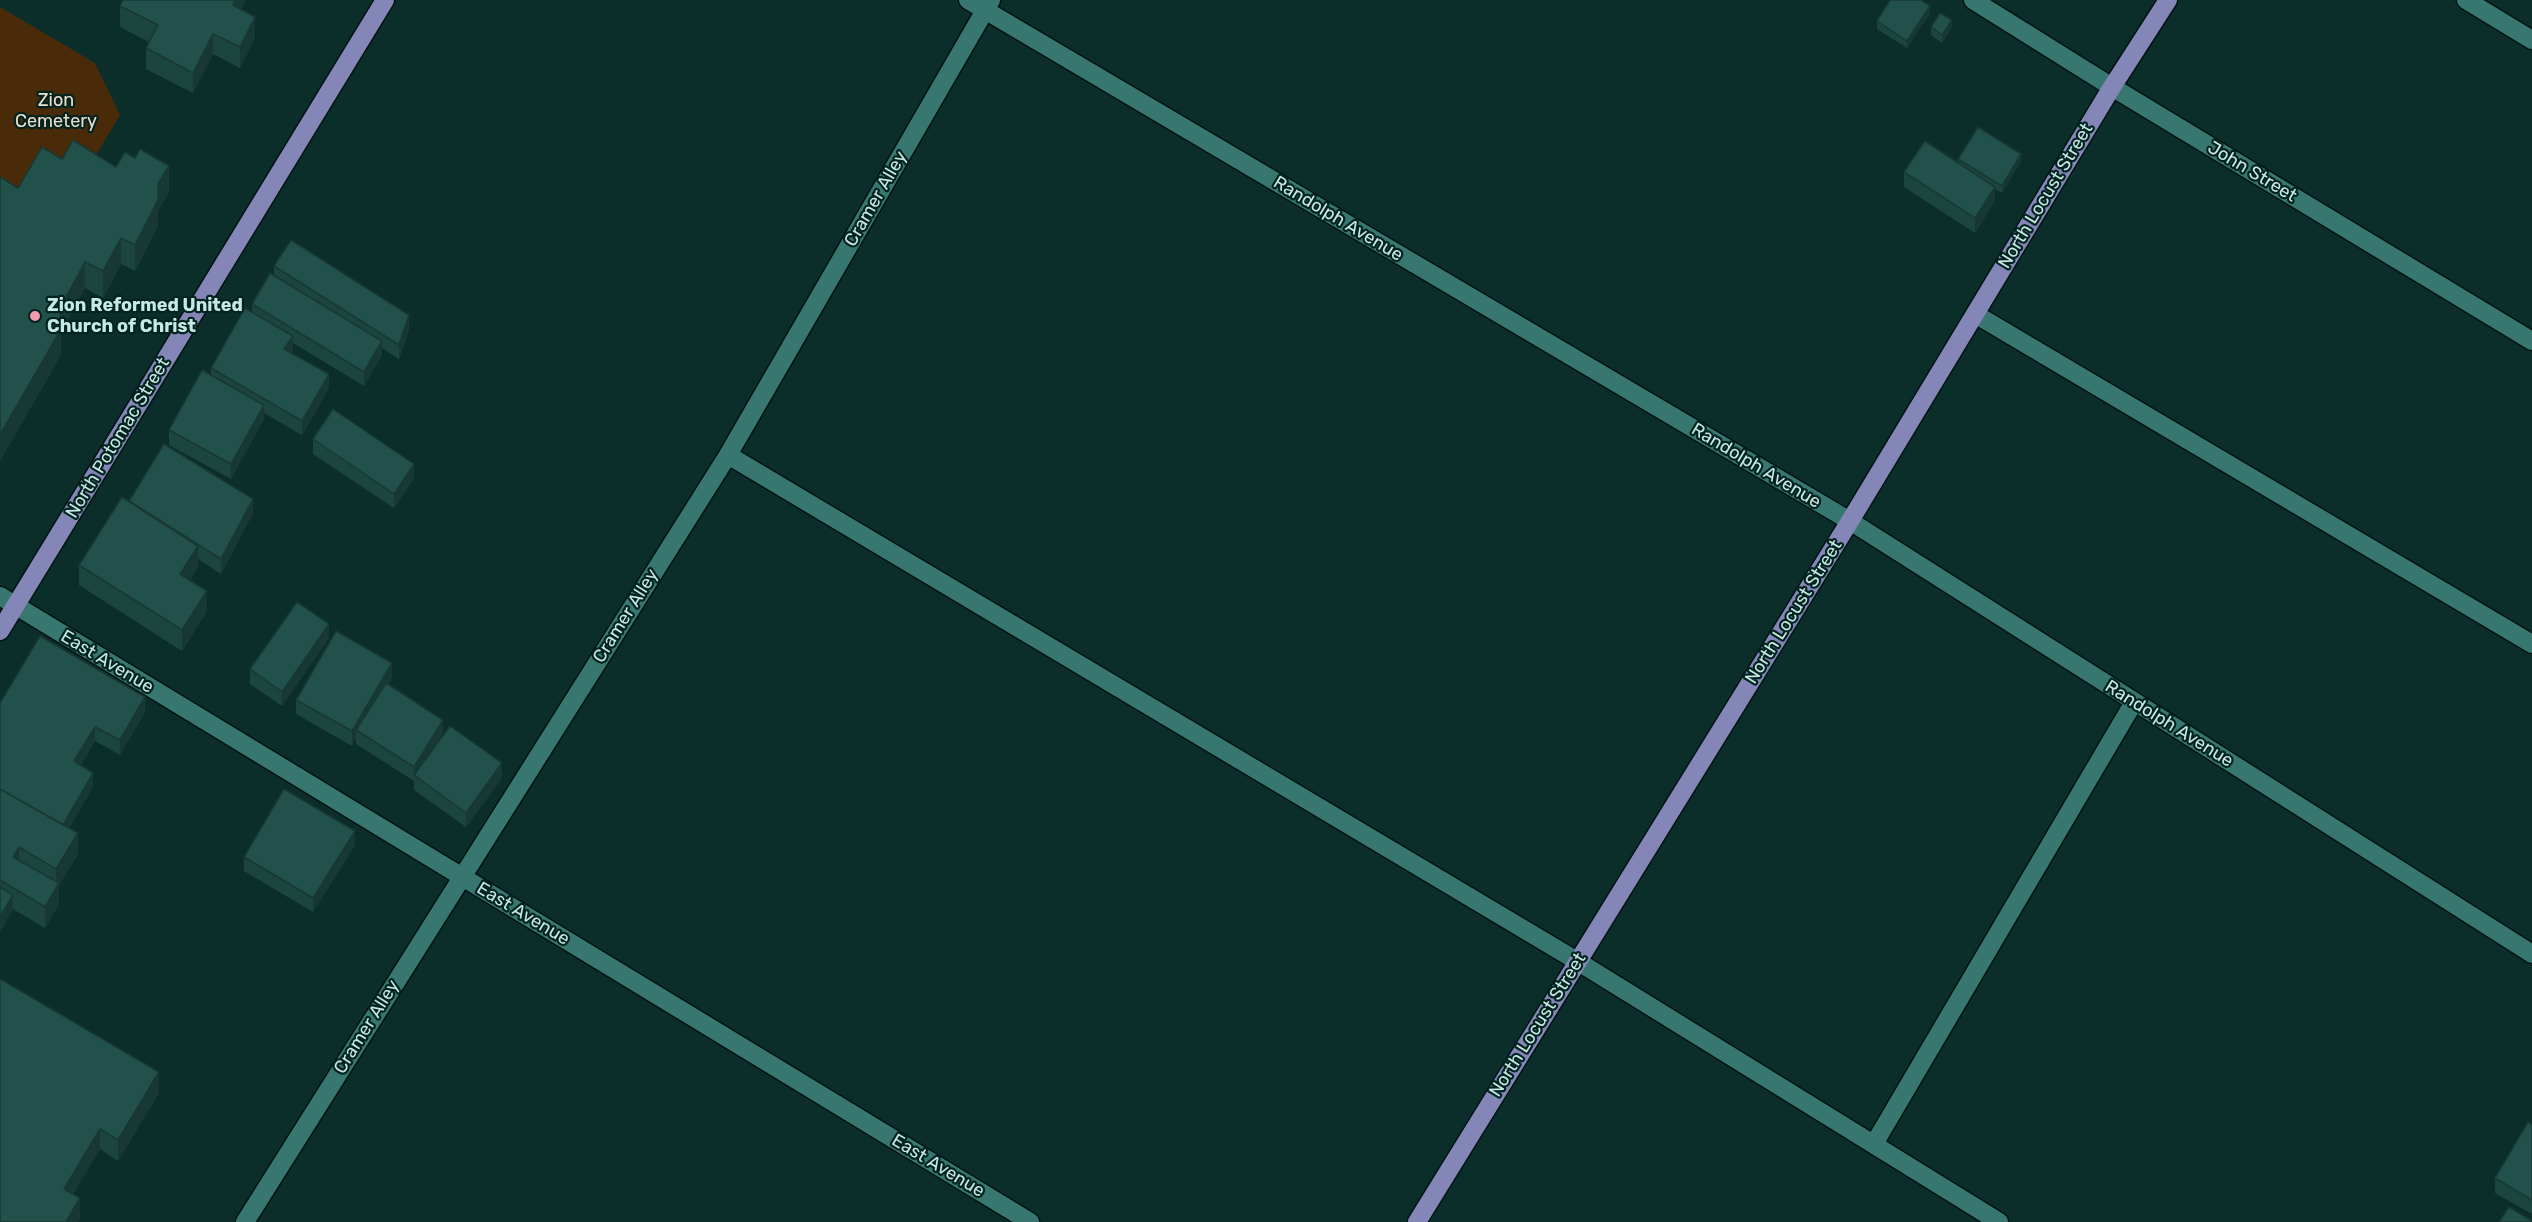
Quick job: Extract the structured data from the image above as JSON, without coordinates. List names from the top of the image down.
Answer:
{
  "streets": {
    "main road": ["North Locust Street", "North Potomac Street"],
    "street": [
      "John Street",
      "Cramer Alley",
      "Randolph Avenue",
      "East Avenue"
    ]
  },
  "crossings": [
    ["John Street", "North Locust Street"],
    ["North Locust Street", "Randolph Avenue"],
    ["Cramer Alley", "Randolph Avenue"],
    ["Cramer Alley", "East Avenue"],
    ["North Potomac Street", "East Avenue"]
  ],
  "parks": ["Zion Cemetery"],
  "places": ["Zion Reformed United Church of Christ"]
}
